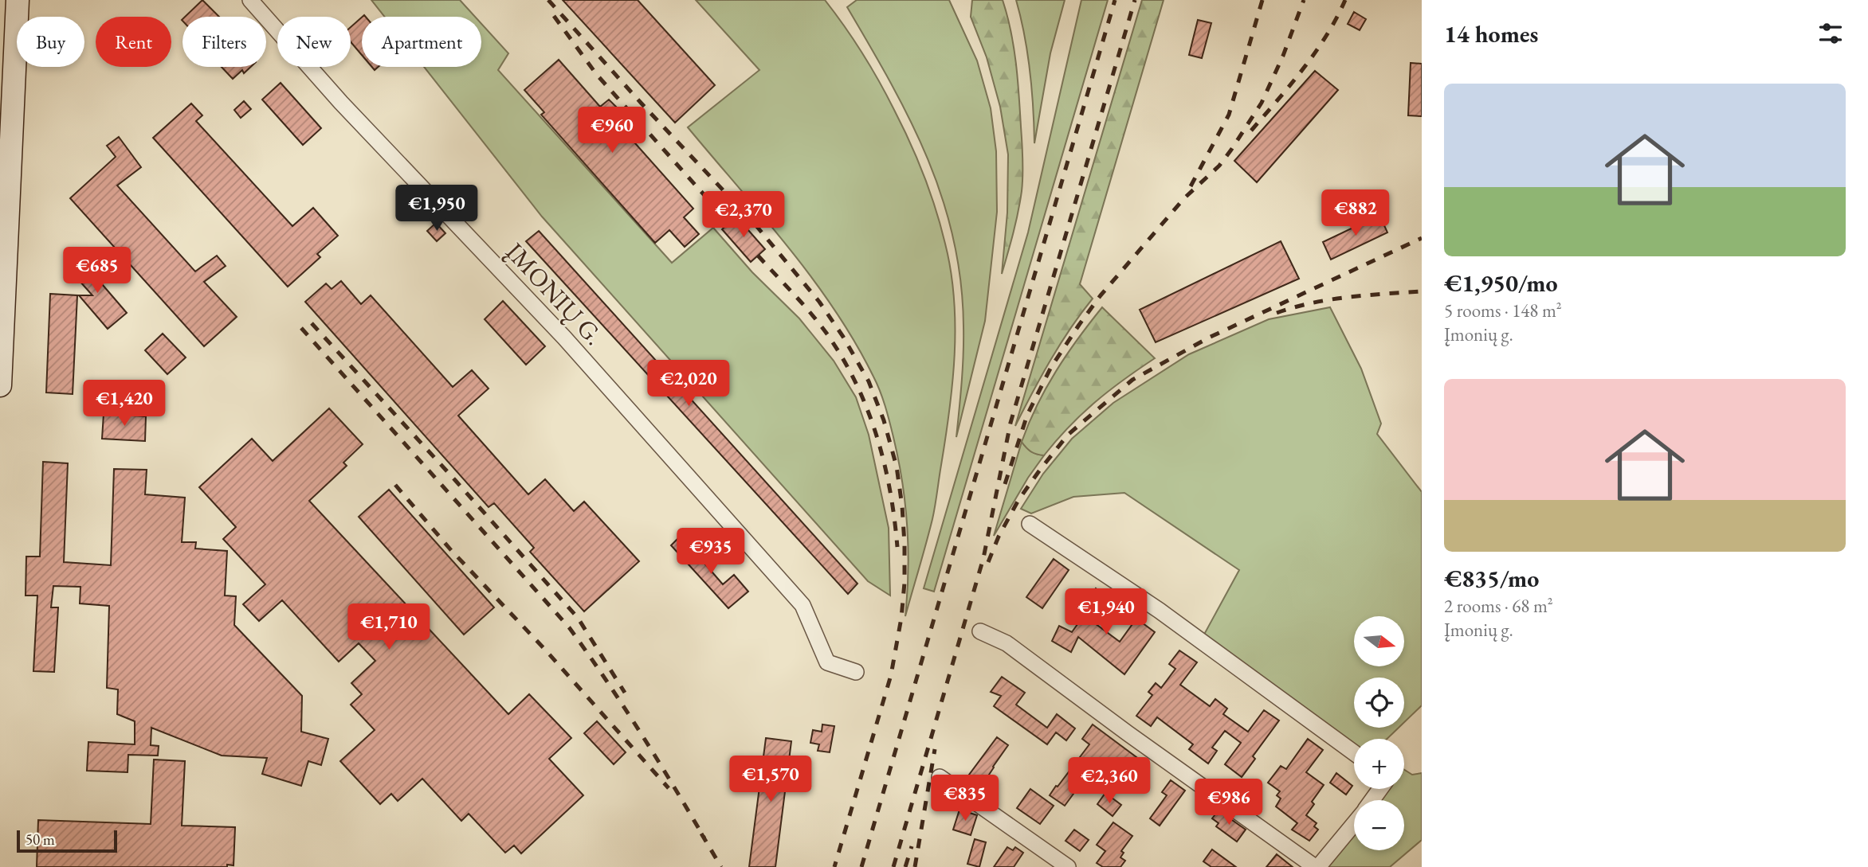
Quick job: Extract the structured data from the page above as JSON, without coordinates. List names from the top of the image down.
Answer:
{
  "streets": {
    "street": ["ĮMONIŲ G."]
  },
  "scale_bar": "50 m",
  "north": "right",
  "page": {
    "heading": "14 homes",
    "chip": [
      "Buy",
      "Rent",
      "Filters",
      "New",
      "Apartment"
    ],
    "list": [
      {
        "name": "€1,950/mo",
        "note": "5 rooms · 148 m² · Įmonių g."
      },
      {
        "name": "€835/mo",
        "note": "2 rooms · 68 m² · Įmonių g."
      }
    ],
    "price": [
      "€960",
      "€1,950",
      "€882",
      "€2,370",
      "€685",
      "€2,020",
      "€1,420",
      "€935",
      "€1,940",
      "€1,710",
      "€1,570",
      "€2,360",
      "€835",
      "€986"
    ],
    "map_buttons": ["+", "−"],
    "scale": "50 m"
  }
}
